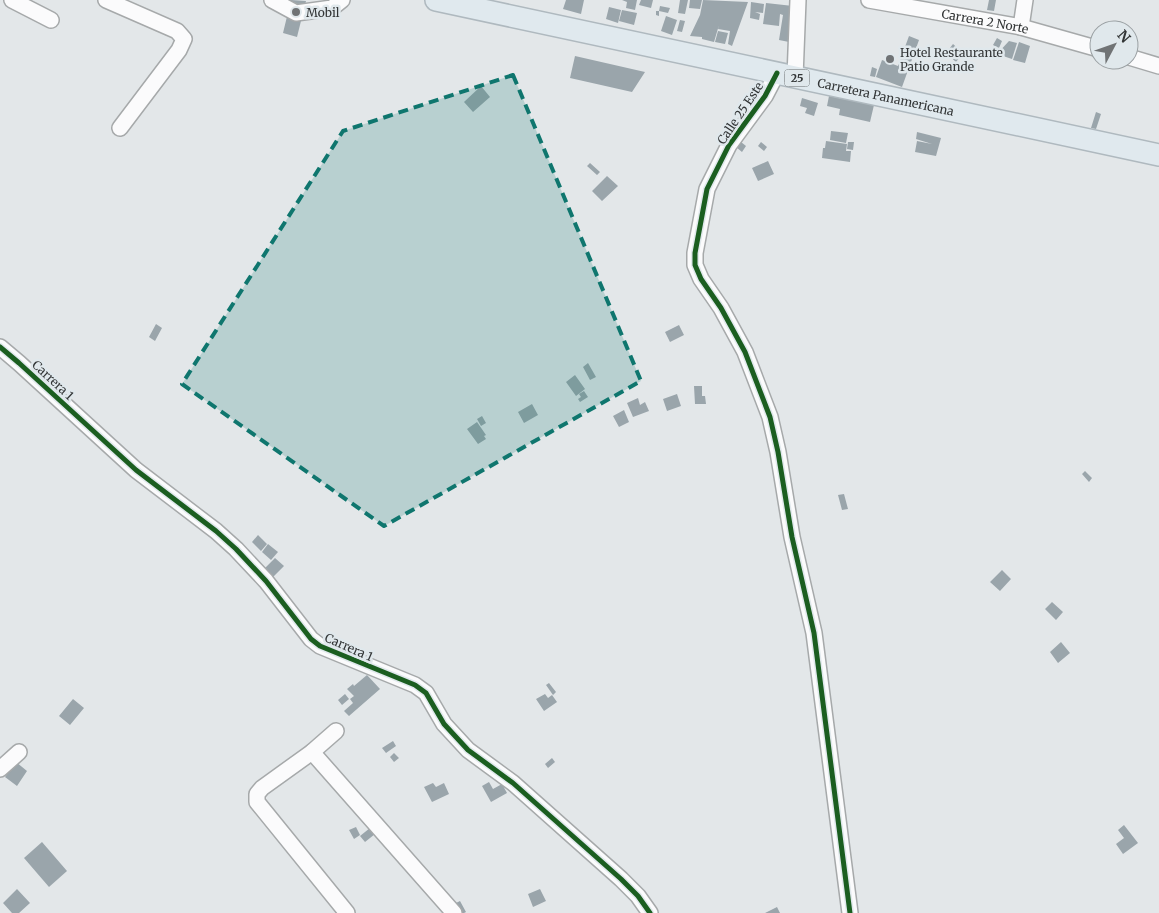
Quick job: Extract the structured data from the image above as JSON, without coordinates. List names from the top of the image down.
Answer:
{
  "streets": {
    "highway": ["25", "Carretera Panamericana"],
    "street": ["Carrera 2 Norte", "Calle 25 Este", "Carrera 1"]
  },
  "crossings": [
    ["Carretera Panamericana", "Calle 25 Este"]
  ],
  "places": ["Mobil", "Hotel Restaurante Patio Grande"],
  "north": "top right"
}
